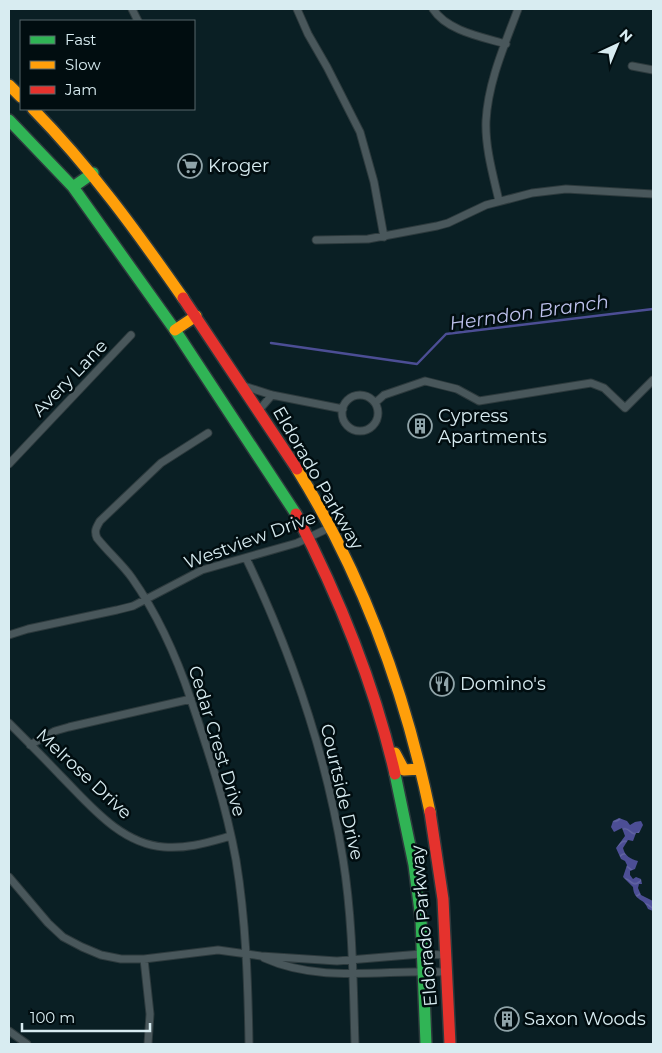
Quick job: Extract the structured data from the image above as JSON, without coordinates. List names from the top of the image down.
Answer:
{
  "streets": {
    "main road": ["Eldorado Parkway"],
    "street": [
      "Avery Lane",
      "Westview Drive",
      "Cedar Crest Drive",
      "Melrose Drive",
      "Courtside Drive"
    ]
  },
  "crossings": [
    ["Eldorado Parkway", "Westview Drive"],
    ["Westview Drive", "Cedar Crest Drive"],
    ["Westview Drive", "Courtside Drive"],
    ["Cedar Crest Drive", "Melrose Drive"]
  ],
  "water": ["Herndon Branch"],
  "places": {
    "supermarket": ["Kroger"],
    "building": ["Cypress Apartments", "Saxon Woods"],
    "restaurant": ["Domino's"]
  },
  "legend": ["Fast", "Slow", "Jam"],
  "scale_bar": "100 m",
  "north": "top right"
}
